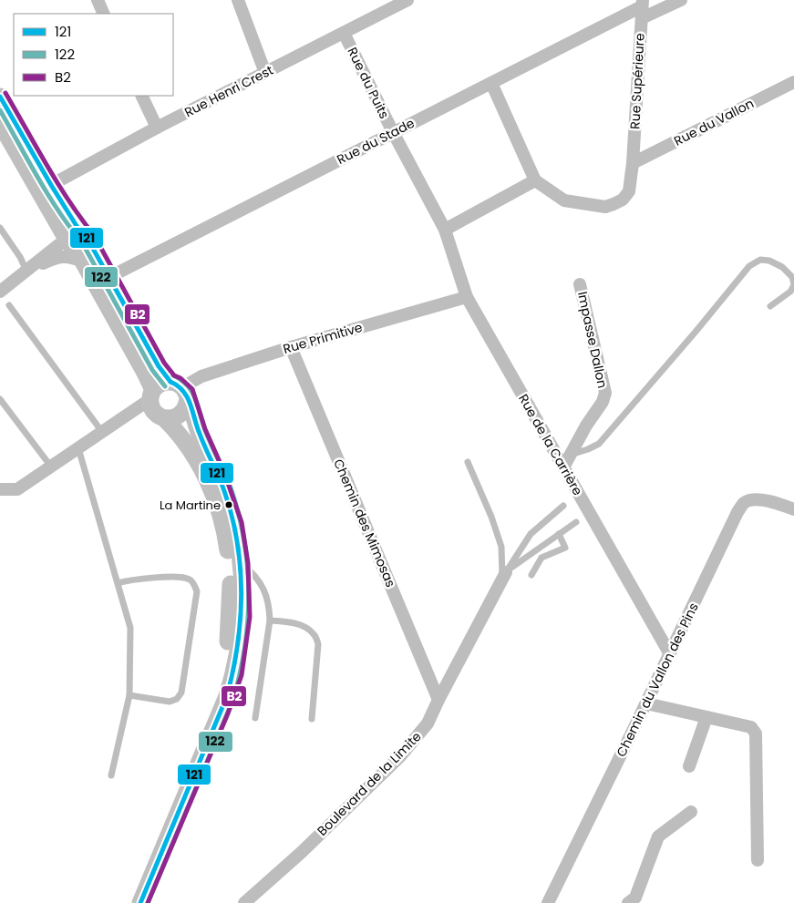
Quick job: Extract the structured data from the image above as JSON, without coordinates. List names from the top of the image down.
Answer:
{
  "streets": {
    "street": [
      "Rue Supérieure",
      "Rue du Puits",
      "Rue Henri Crest",
      "Rue du Vallon",
      "Rue du Stade",
      "Rue Primitive",
      "Impasse Dallon",
      "Rue de la Carrière",
      "Chemin des Mimosas",
      "Chemin du Vallon des Pins",
      "Boulevard de la Limite"
    ]
  },
  "crossings": [
    ["Rue Supérieure", "Rue du Vallon"],
    ["Rue Supérieure", "Rue du Stade"],
    ["Rue du Puits", "Rue Henri Crest"],
    ["Rue du Puits", "Rue du Stade"],
    ["Rue du Puits", "Rue de la Carrière"],
    ["Rue Primitive", "Rue de la Carrière"],
    ["Rue Primitive", "Chemin des Mimosas"],
    ["Impasse Dallon", "Rue de la Carrière"],
    ["Rue de la Carrière", "Chemin du Vallon des Pins"],
    ["Chemin des Mimosas", "Boulevard de la Limite"]
  ],
  "places": ["La Martine"],
  "lines": ["transit line B2", "transit line 121", "transit line 122"],
  "legend": ["121", "122", "B2"]
}
